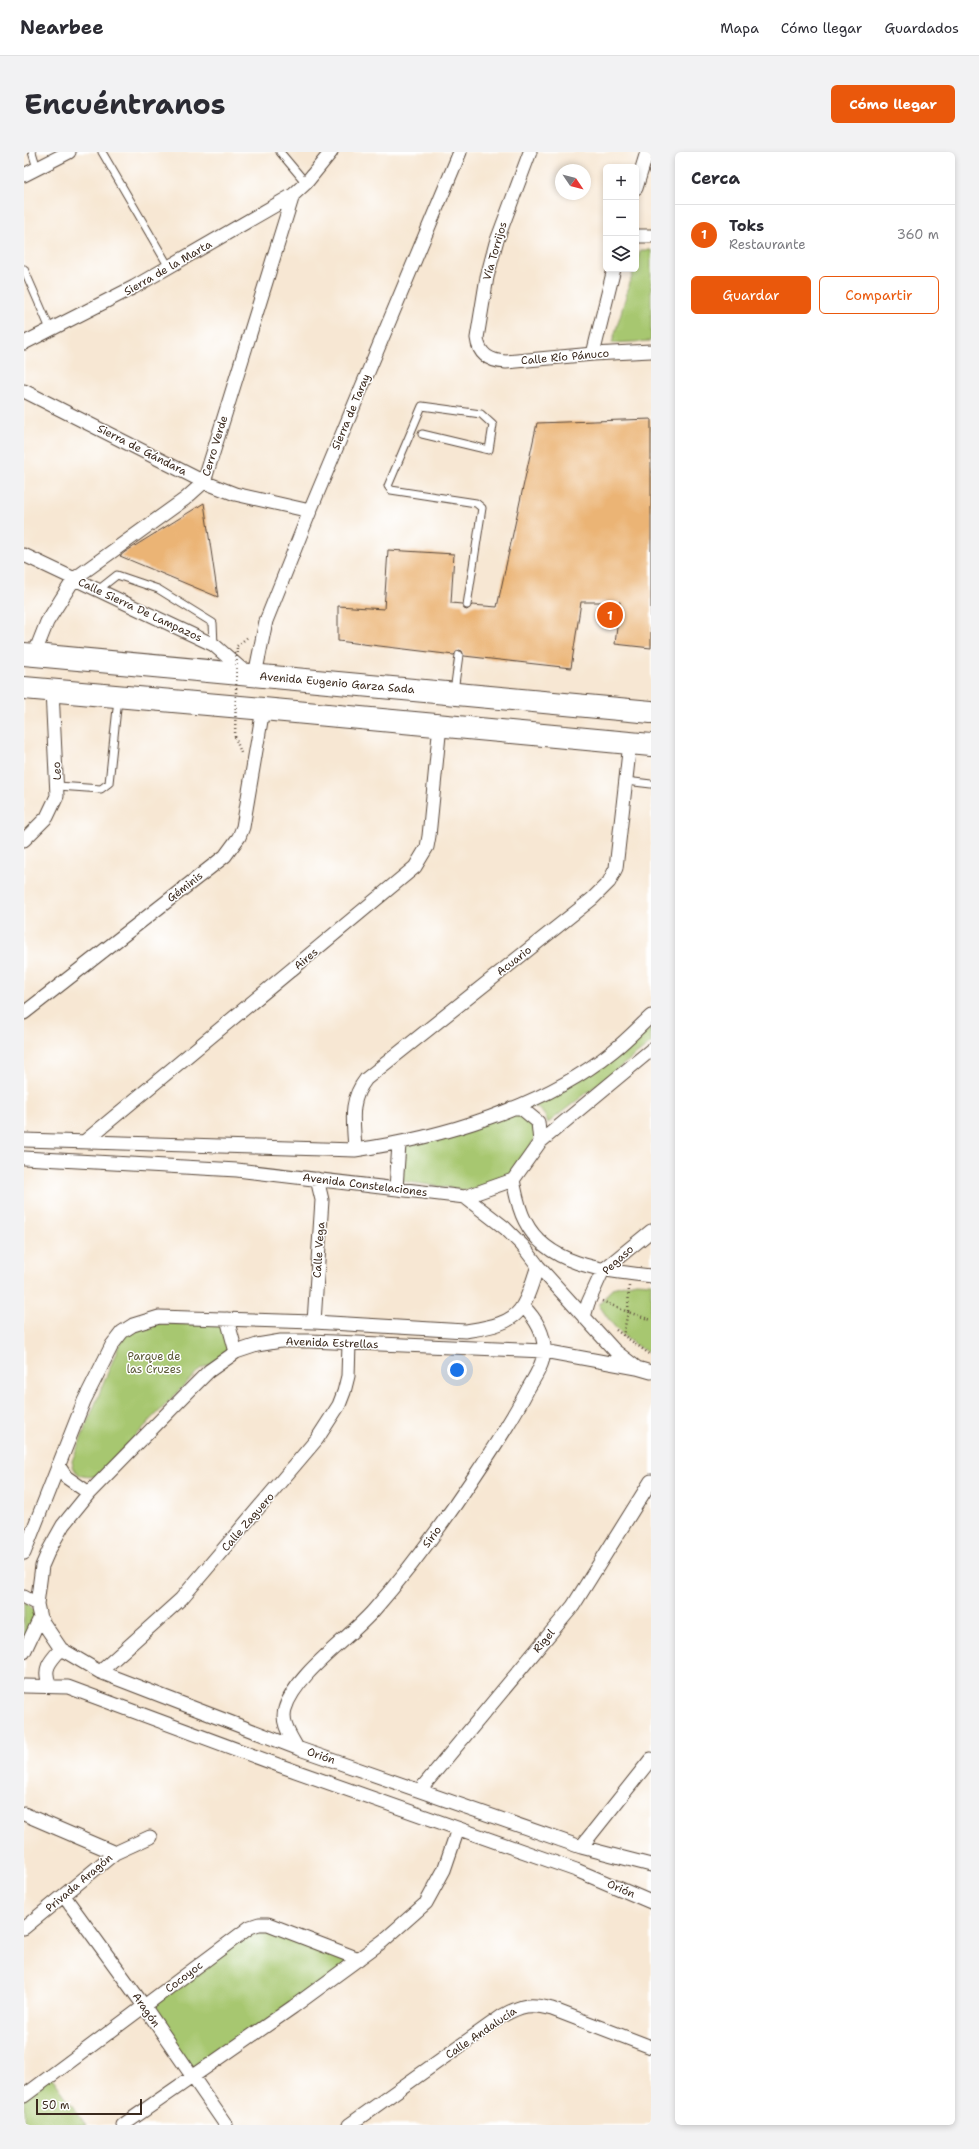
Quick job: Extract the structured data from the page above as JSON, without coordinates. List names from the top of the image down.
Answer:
{
  "streets": {
    "highway": ["Avenida Eugenio Garza Sada"],
    "street": [
      "Vía Torrijos",
      "Sierra de la Marta",
      "Calle Río Pánuco",
      "Sierra de Taray",
      "Cerro Verde",
      "Sierra de Gándara",
      "Calle Sierra De Lampazos",
      "Leo",
      "Géminis",
      "Aires",
      "Acuario",
      "Avenida Constelaciones",
      "Calle Vega",
      "Pegaso",
      "Avenida Estrellas",
      "Calle Zaguero",
      "Sirio",
      "Rigel",
      "Orión",
      "Privada Aragón",
      "Cocoyoc",
      "Aragón",
      "Calle Andalucía"
    ]
  },
  "crossings": [
    ["Vía Torrijos", "Calle Río Pánuco"],
    ["Sierra de la Marta", "Cerro Verde"],
    ["Sierra de Taray", "Sierra de Gándara"],
    ["Sierra de Taray", "Calle Sierra De Lampazos"],
    ["Sierra de Taray", "Avenida Eugenio Garza Sada"],
    ["Cerro Verde", "Sierra de Gándara"],
    ["Cerro Verde", "Calle Sierra De Lampazos"],
    ["Cerro Verde", "Avenida Eugenio Garza Sada"],
    ["Calle Sierra De Lampazos", "Avenida Eugenio Garza Sada"],
    ["Avenida Constelaciones", "Calle Vega"],
    ["Avenida Constelaciones", "Avenida Estrellas"],
    ["Calle Vega", "Avenida Estrellas"],
    ["Pegaso", "Avenida Estrellas"],
    ["Avenida Estrellas", "Calle Zaguero"],
    ["Avenida Estrellas", "Sirio"],
    ["Avenida Estrellas", "Orión"],
    ["Calle Zaguero", "Orión"],
    ["Sirio", "Orión"],
    ["Rigel", "Orión"],
    ["Privada Aragón", "Aragón"],
    ["Cocoyoc", "Aragón"]
  ],
  "parks": ["Parque de las Cruzes"],
  "scale_bar": "50 m",
  "north": "bottom right",
  "page": {
    "header": "Nearbee",
    "nav": ["Mapa", "Cómo llegar", "Guardados"],
    "title": "Encuéntranos",
    "buttons": [
      "Cómo llegar",
      ["Guardar", "Compartir"]
    ],
    "heading": "Cerca",
    "map_buttons": ["+", "−"],
    "list": [
      {
        "mark": "1",
        "name": "Toks",
        "note": "Restaurante",
        "value": "360 m"
      }
    ],
    "pins": "1",
    "scale": "50 m"
  }
}
